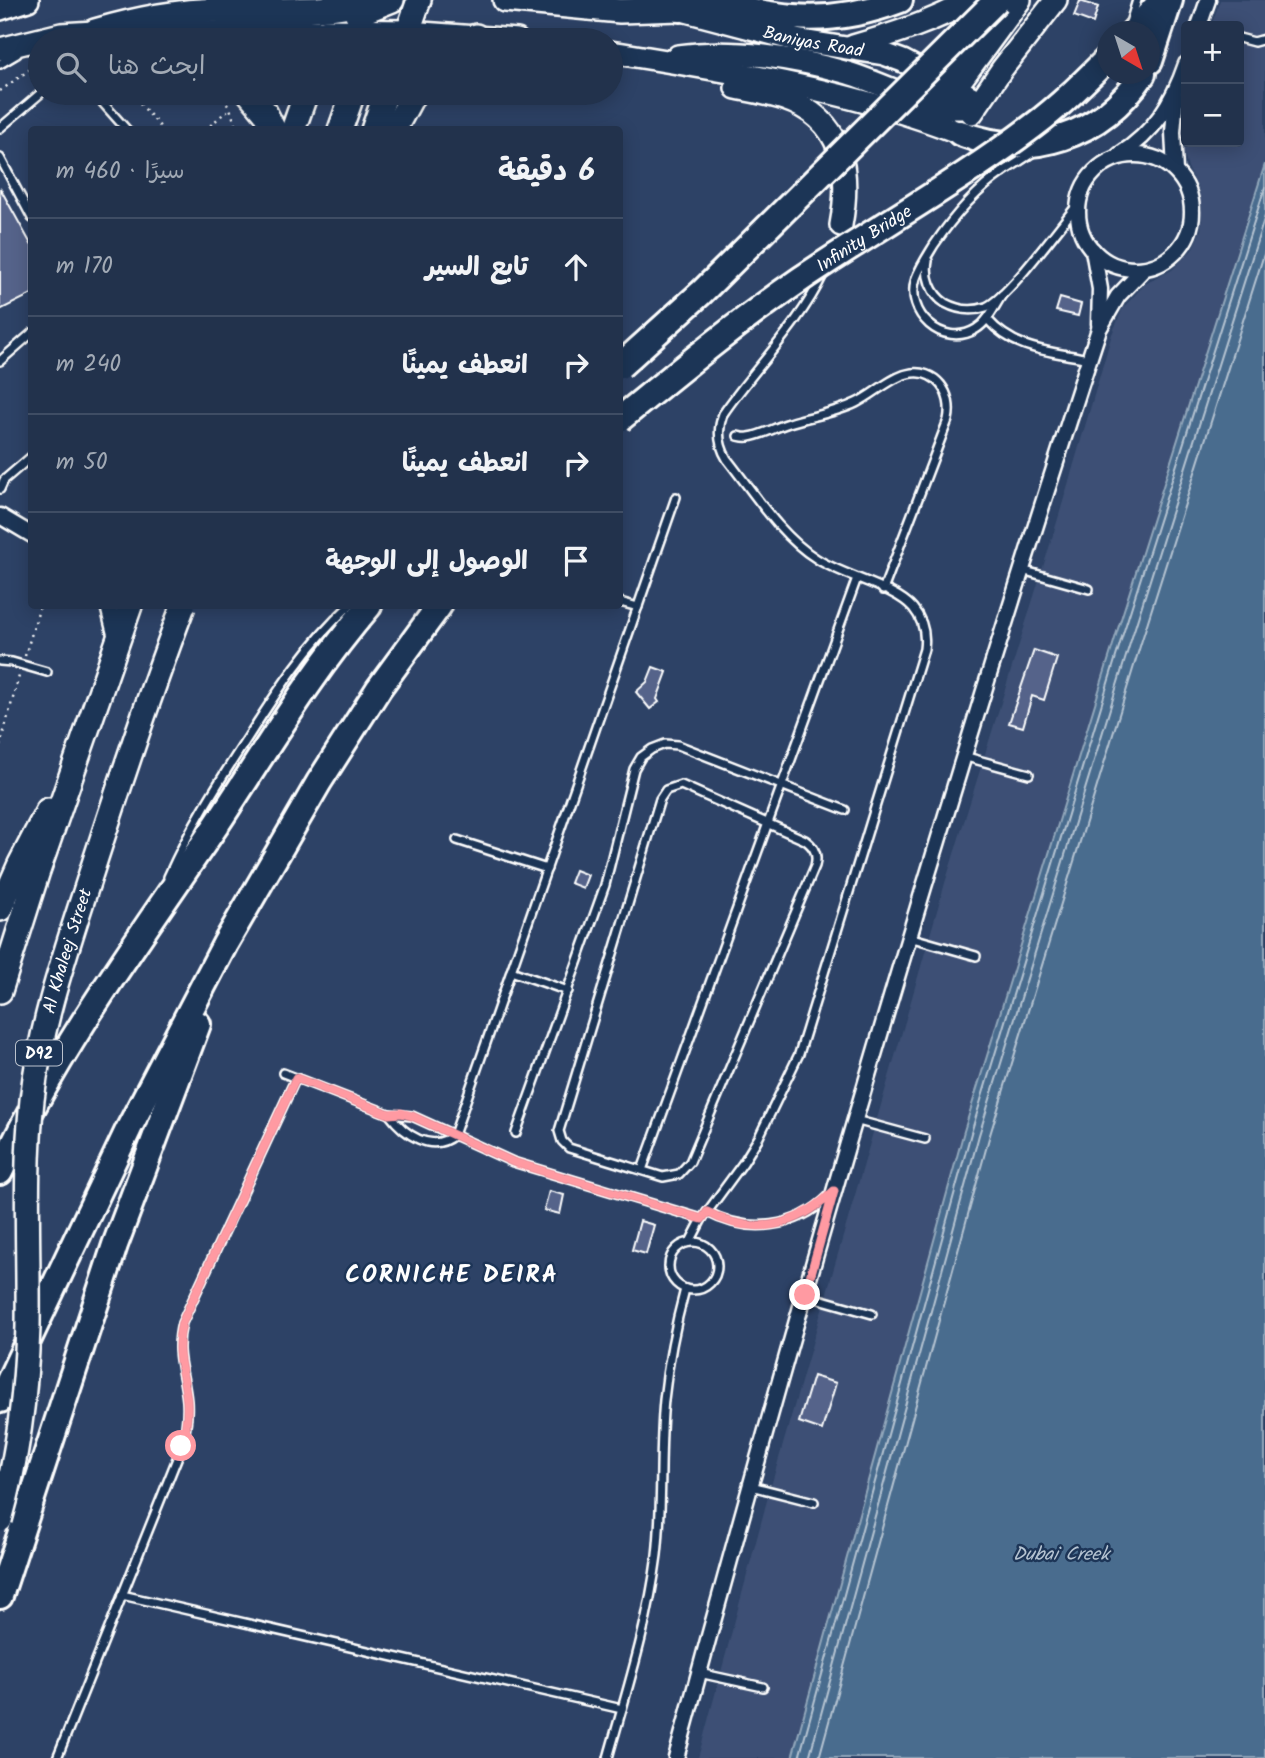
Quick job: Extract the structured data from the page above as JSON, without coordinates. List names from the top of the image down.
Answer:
{
  "streets": {
    "highway": ["Infinity Bridge"],
    "main road": ["Baniyas Road", "Al Khaleej Street", "D92"]
  },
  "districts": ["CORNICHE DEIRA"],
  "water": ["Dubai Creek"],
  "north": "bottom right",
  "page": {
    "map_buttons": ["+", "−"],
    "search": "ابحث هنا",
    "heading": ["6 دقيقة", "سيرًا · 460 m"],
    "list": [
      ["تابع السير", "170 m"],
      ["انعطف يمينًا", "240 m"],
      ["انعطف يمينًا", "50 m"],
      "الوصول إلى الوجهة"
    ]
  }
}
